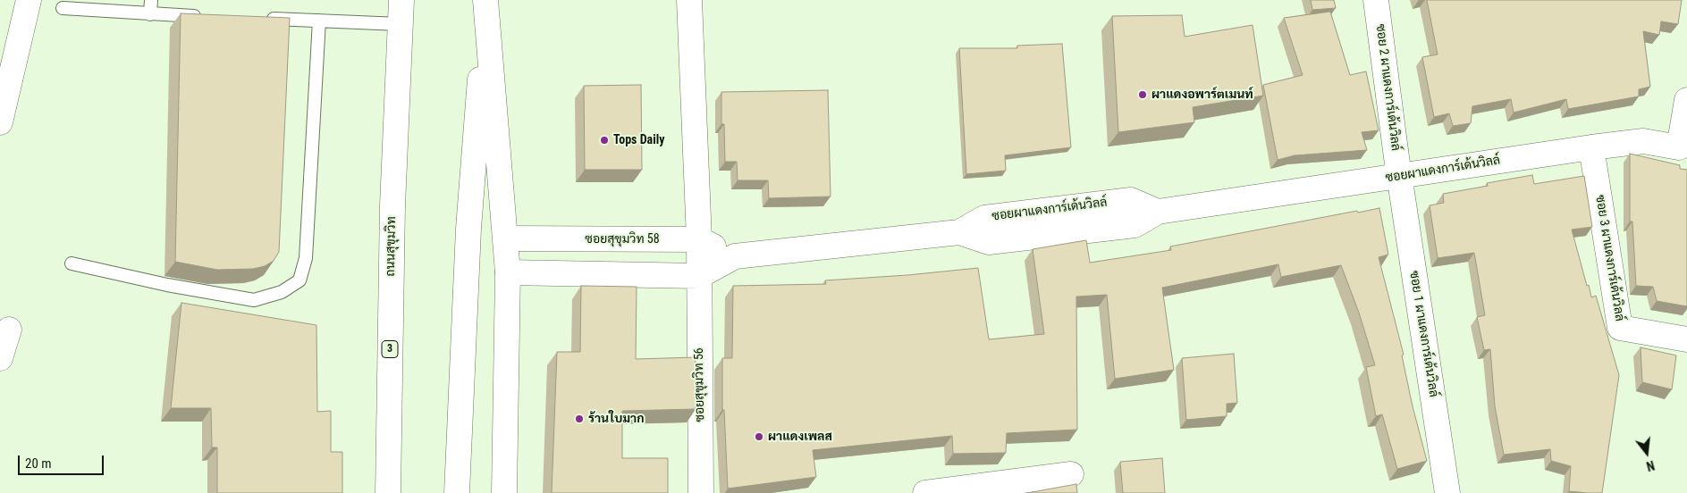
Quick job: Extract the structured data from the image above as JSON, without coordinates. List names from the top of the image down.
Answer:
{
  "streets": {
    "main road": [
      "ซอย 2 ผาแดงการ์เด้นวิลล์",
      "ซอยผาแดงการ์เด้นวิลล์",
      "ซอยสุขุมวิท 58",
      "ถนนสุขุมวิท",
      "ซอย 3 ผาแดงการ์เด้นวิลล์",
      "ซอย 1 ผาแดงการ์เด้นวิลล์",
      "3",
      "ซอยสุขุมวิท 56"
    ]
  },
  "crossings": [
    ["ซอย 2 ผาแดงการ์เด้นวิลล์", "ซอยผาแดงการ์เด้นวิลล์"],
    ["ซอย 2 ผาแดงการ์เด้นวิลล์", "ซอย 1 ผาแดงการ์เด้นวิลล์"],
    ["ซอยผาแดงการ์เด้นวิลล์", "ซอยสุขุมวิท 58"],
    ["ซอยผาแดงการ์เด้นวิลล์", "ซอย 3 ผาแดงการ์เด้นวิลล์"],
    ["ซอยผาแดงการ์เด้นวิลล์", "ซอย 1 ผาแดงการ์เด้นวิลล์"],
    ["ซอยสุขุมวิท 58", "ซอยสุขุมวิท 56"]
  ],
  "places": [
    "ผาแดงอพาร์ตเมนท์",
    "Tops Daily",
    "ร้านใบมาก",
    "ผาแดงเพลส"
  ],
  "scale_bar": "20 m",
  "north": "bottom"
}
